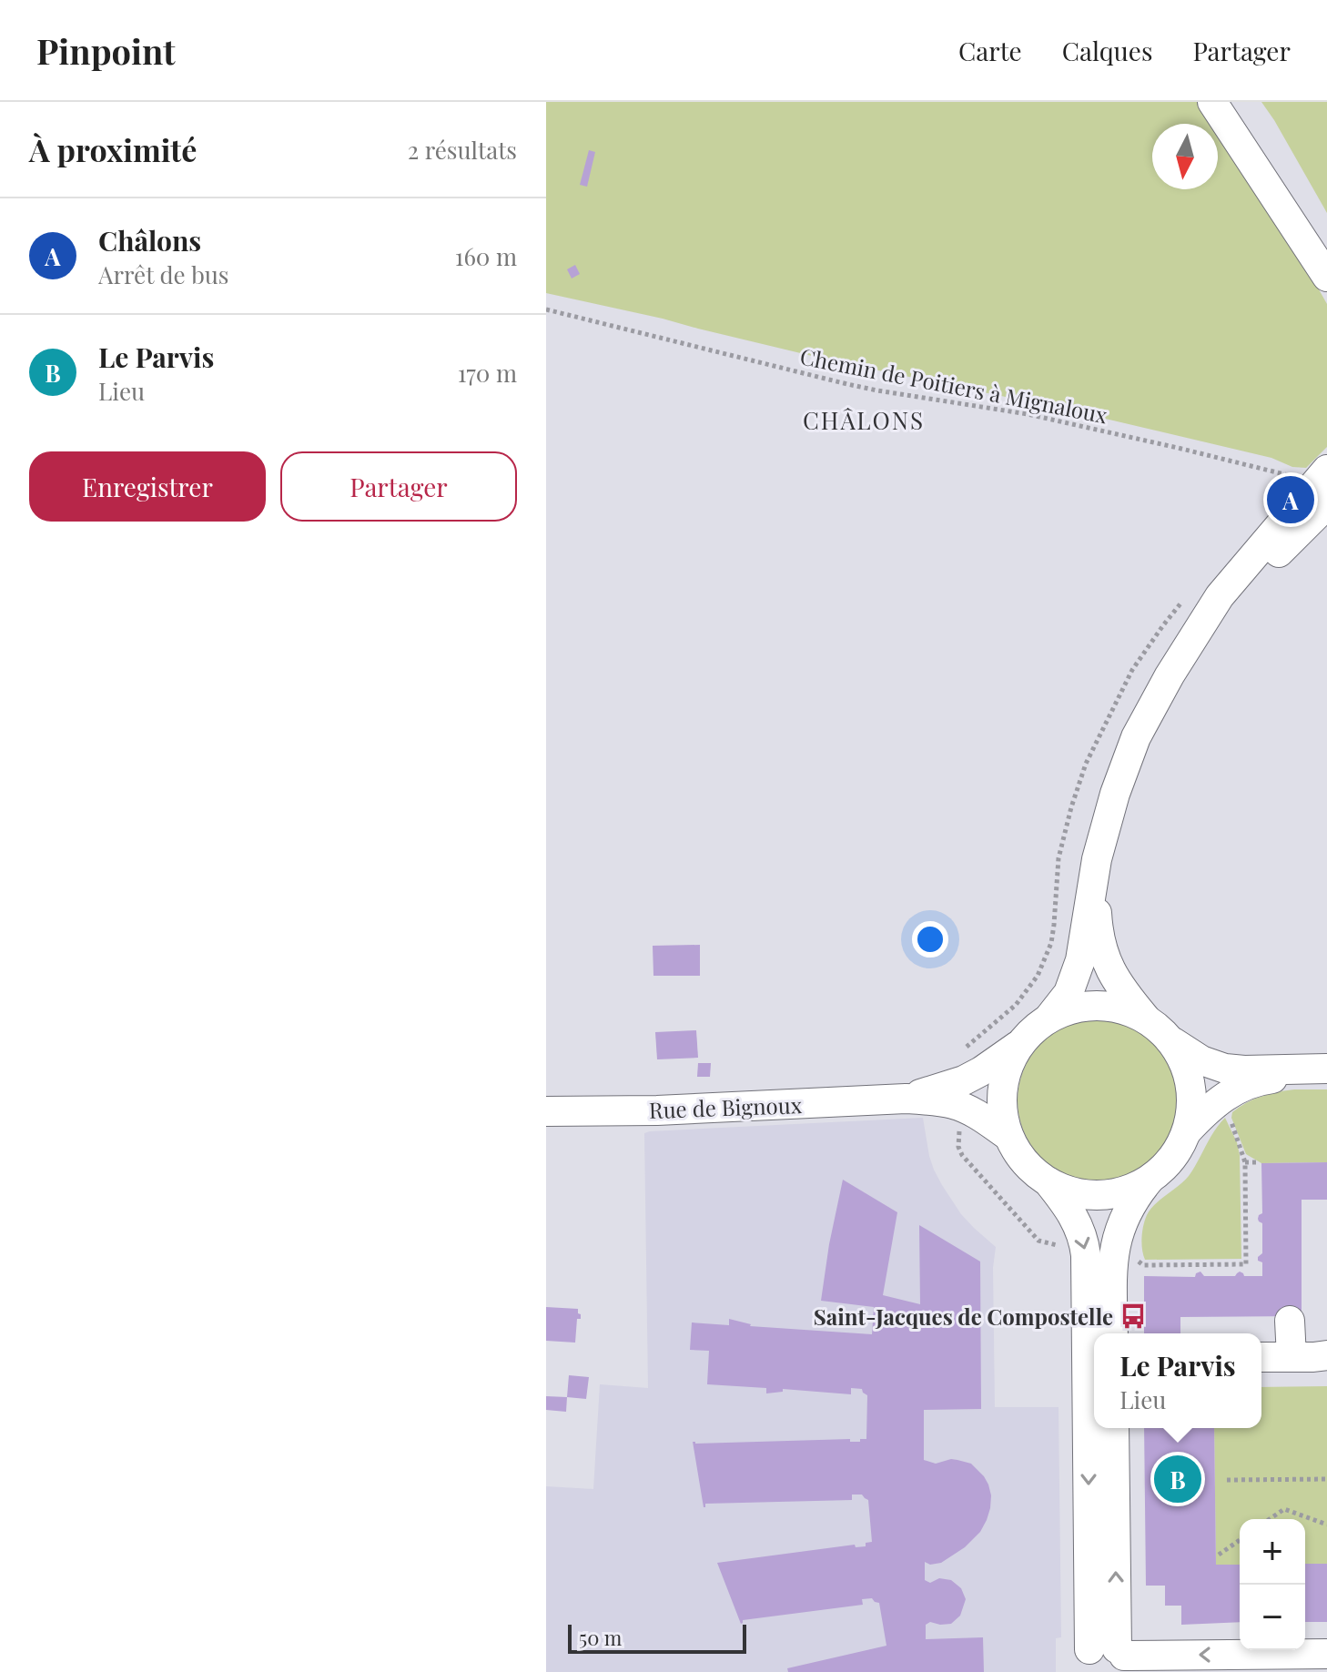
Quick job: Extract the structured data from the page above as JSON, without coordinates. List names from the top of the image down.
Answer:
{
  "streets": {
    "street": ["Rue de Bignoux"],
    "path": ["Chemin de Poitiers à Mignaloux"]
  },
  "districts": ["CHÂLONS"],
  "places": {
    "bus stop": ["Saint-Jacques de Compostelle"]
  },
  "scale_bar": "50 m",
  "north": "bottom",
  "page": {
    "header": "Pinpoint",
    "nav": ["Carte", "Calques", "Partager"],
    "heading": ["À proximité", "2 résultats"],
    "list": [
      {
        "mark": "A",
        "name": "Châlons",
        "note": "Arrêt de bus",
        "value": "160 m"
      },
      {
        "mark": "B",
        "name": "Le Parvis",
        "note": "Lieu",
        "value": "170 m"
      }
    ],
    "buttons": ["Enregistrer", "Partager"],
    "pins": ["A", "B"],
    "popup": ["Le Parvis", "Lieu"],
    "map_buttons": ["+", "−"],
    "scale": "50 m"
  }
}
